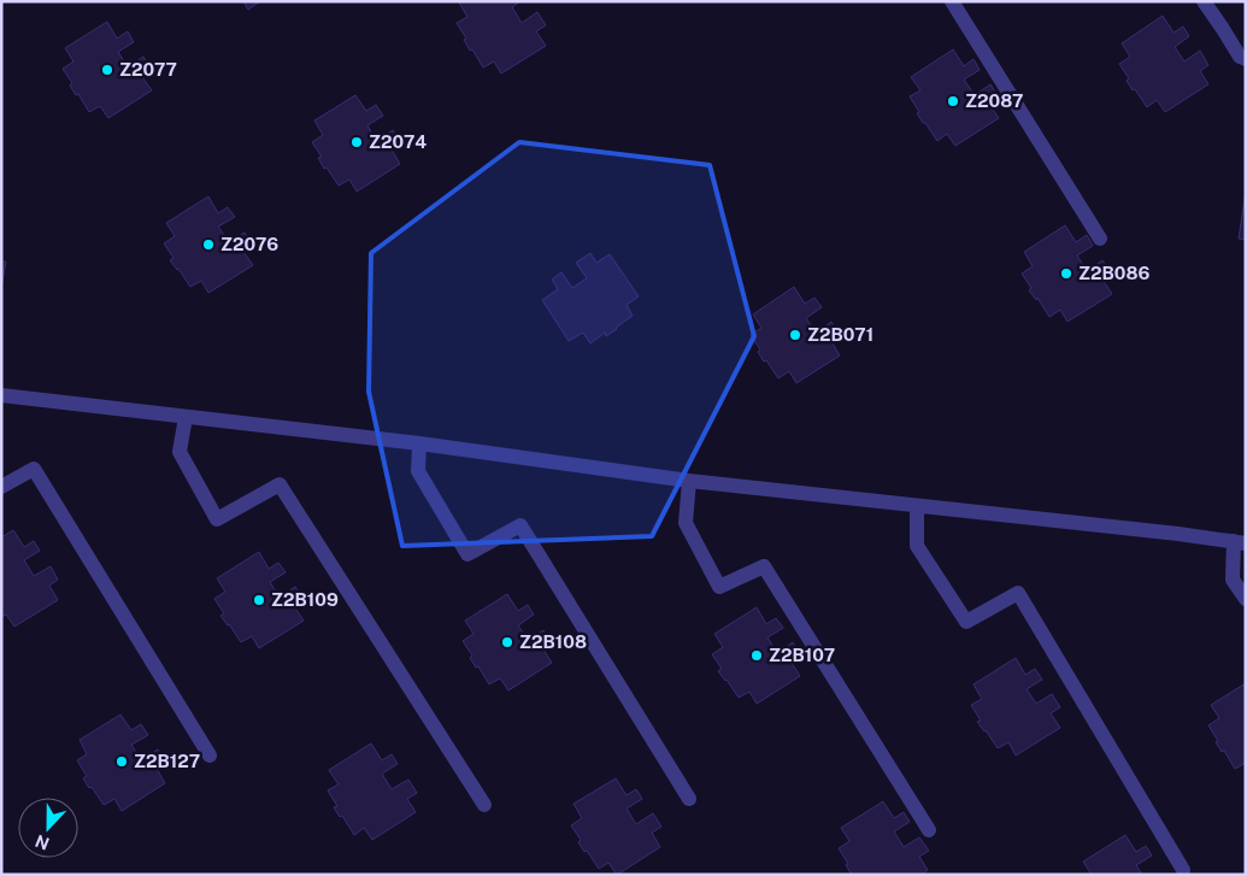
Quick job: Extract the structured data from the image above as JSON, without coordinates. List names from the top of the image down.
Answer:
{
  "places": [
    "Z2077",
    "Z2087",
    "Z2074",
    "Z2076",
    "Z2B086",
    "Z2B071",
    "Z2B109",
    "Z2B108",
    "Z2B107",
    "Z2B127"
  ],
  "north": "bottom"
}
